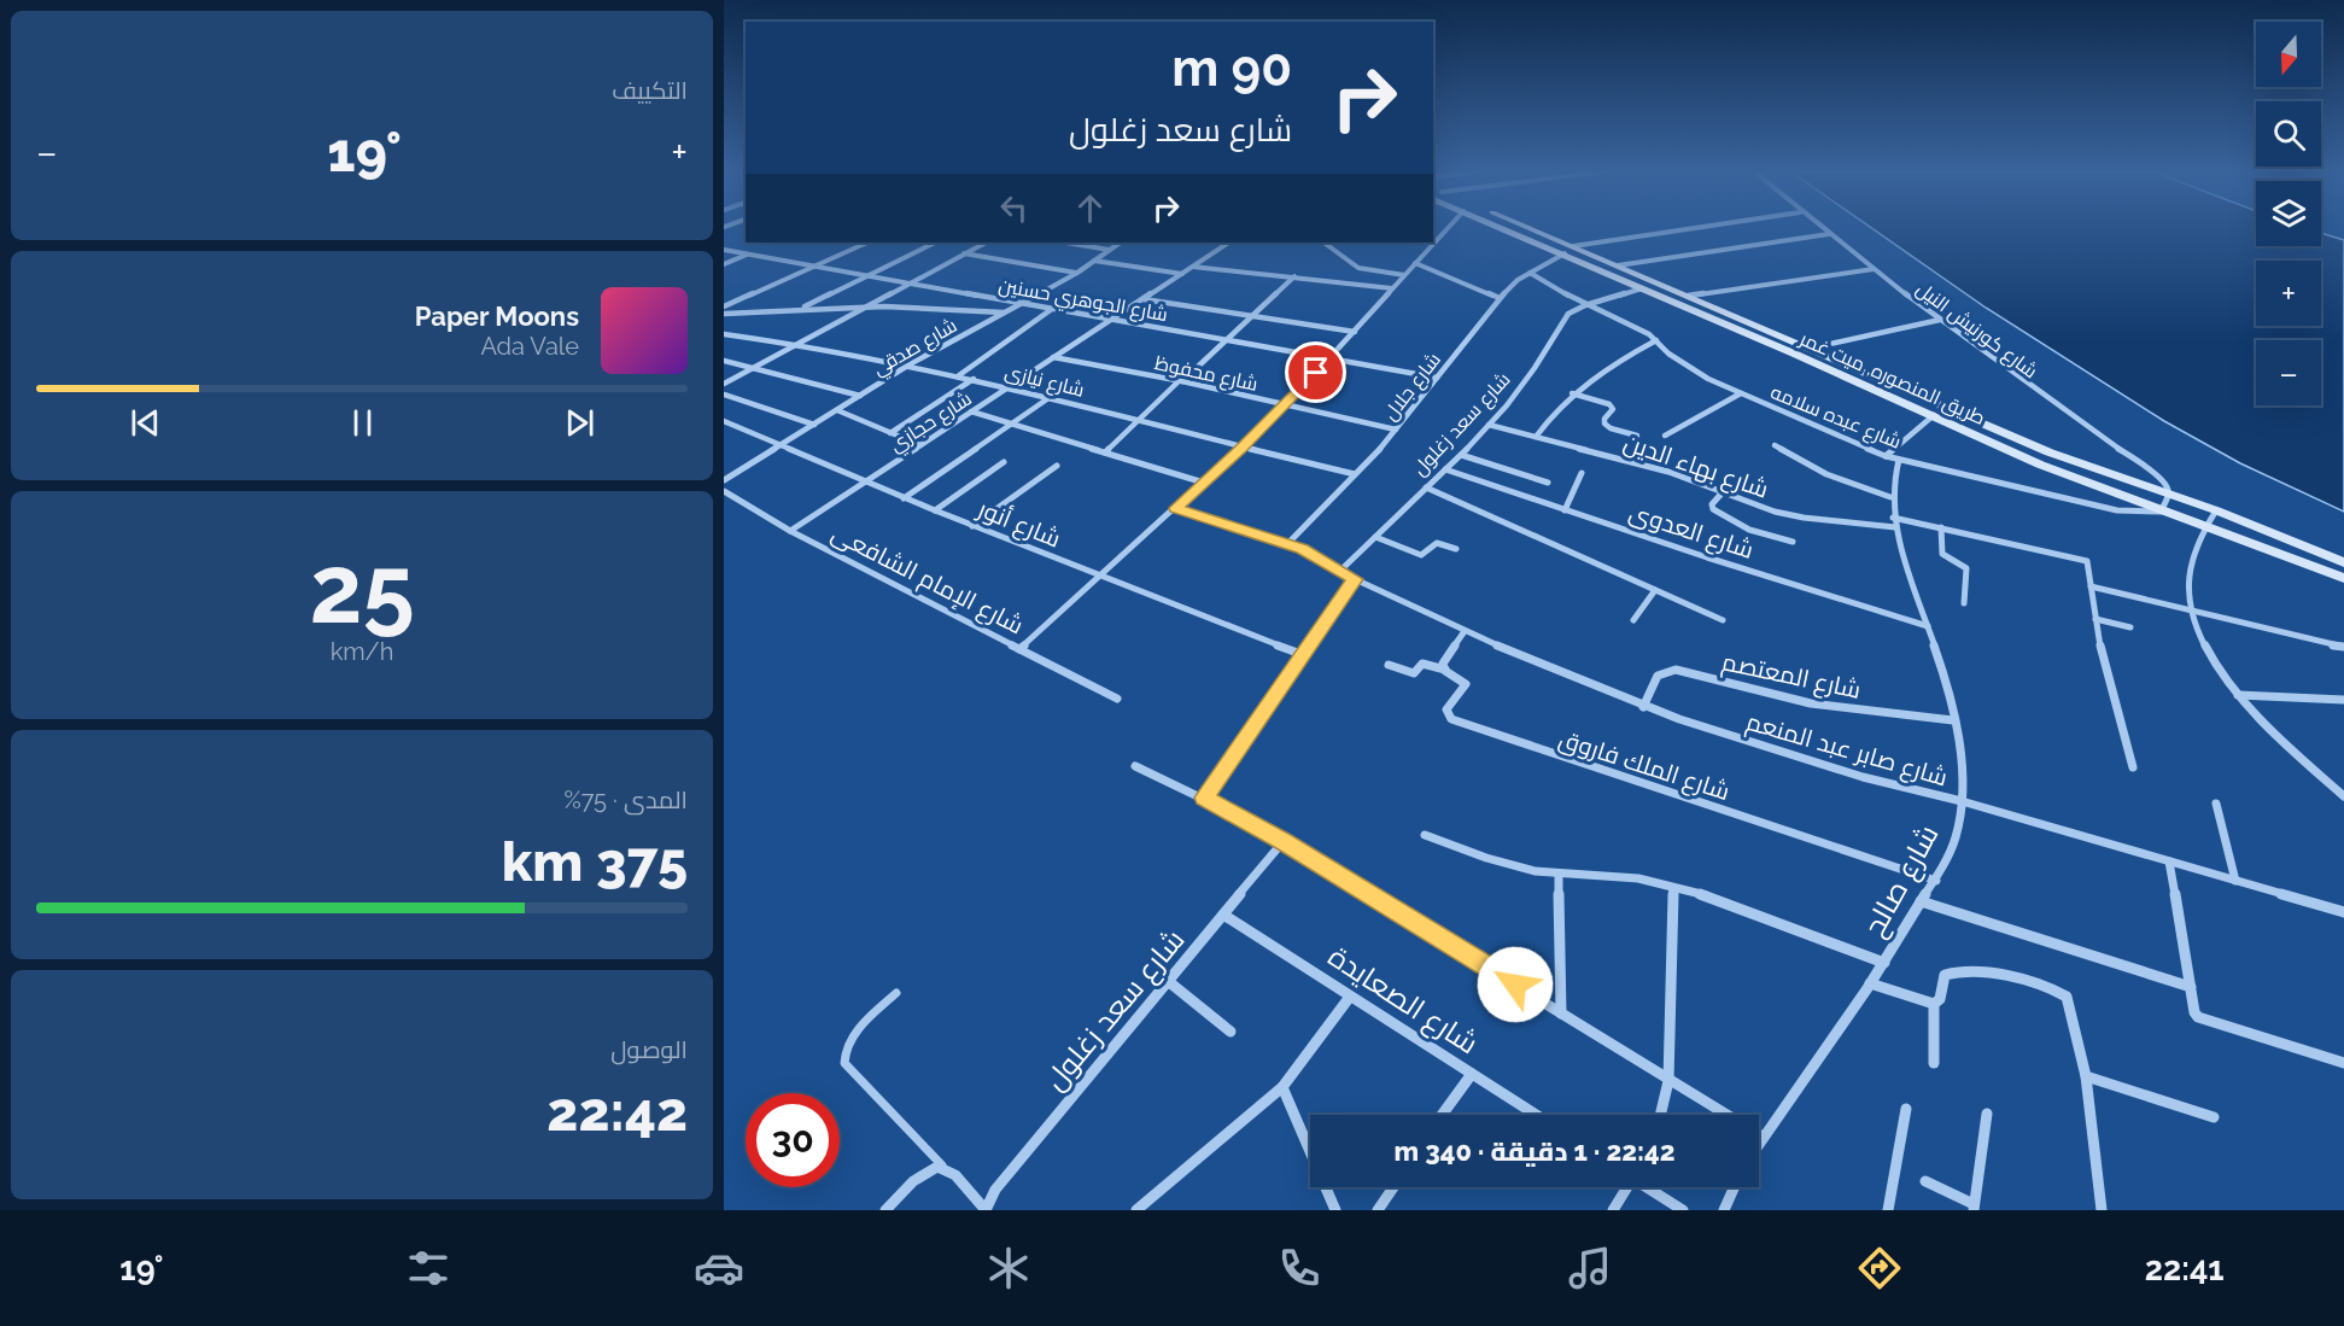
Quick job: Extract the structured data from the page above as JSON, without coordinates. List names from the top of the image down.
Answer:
{
  "streets": {
    "main road": ["طريق المنصوره, ميت غمر"],
    "street": [
      "شارع الجوهري حسنين",
      "شارع كورنيش النيل",
      "شارع صدقي",
      "شارع محفوظ",
      "شارع نيازى",
      "شارع جلال",
      "شارع عبده سلامه",
      "شارع حجازي",
      "شارع سعد زغلول",
      "شارع بهاء الدين",
      "شارع أنور",
      "شارع العدوى",
      "شارع الإمام الشافعى",
      "شارع المعتصم",
      "شارع صابر عبد المنعم",
      "شارع الملك فاروق",
      "شارع صالح",
      "شارع الصعايدة"
    ]
  },
  "crossings": [
    ["شارع الجوهري حسنين", "شارع صدقي"],
    ["شارع الجوهري حسنين", "شارع جلال"],
    ["شارع الجوهري حسنين", "شارع حجازي"],
    ["شارع كورنيش النيل", "طريق المنصوره, ميت غمر"],
    ["شارع صدقي", "شارع نيازى"],
    ["شارع صدقي", "شارع أنور"],
    ["شارع محفوظ", "شارع جلال"],
    ["شارع محفوظ", "شارع حجازي"],
    ["طريق المنصوره, ميت غمر", "شارع جلال"],
    ["طريق المنصوره, ميت غمر", "شارع عبده سلامه"],
    ["طريق المنصوره, ميت غمر", "شارع سعد زغلول"],
    ["شارع نيازى", "شارع جلال"],
    ["شارع نيازى", "شارع حجازي"],
    ["شارع جلال", "شارع عبده سلامه"],
    ["شارع جلال", "شارع صابر عبد المنعم"],
    ["شارع عبده سلامه", "شارع سعد زغلول"],
    ["شارع عبده سلامه", "شارع صالح"],
    ["شارع حجازي", "شارع أنور"],
    ["شارع حجازي", "شارع الإمام الشافعى"],
    ["شارع سعد زغلول", "شارع بهاء الدين"],
    ["شارع سعد زغلول", "شارع العدوى"],
    ["شارع سعد زغلول", "شارع صابر عبد المنعم"],
    ["شارع سعد زغلول", "شارع الصعايدة"],
    ["شارع بهاء الدين", "شارع صالح"],
    ["شارع العدوى", "شارع صالح"],
    ["شارع المعتصم", "شارع صابر عبد المنعم"],
    ["شارع المعتصم", "شارع صالح"],
    ["شارع صابر عبد المنعم", "شارع صالح"],
    ["شارع الملك فاروق", "شارع صالح"]
  ],
  "north": "bottom",
  "page": {
    "tile": [
      "التكييف",
      ["25", "km/h"],
      ["المدى · 75%", "375 km"],
      ["الوصول", "22:42"]
    ],
    "map_buttons": ["+", "−"],
    "turn": ["90 m", "شارع سعد زغلول"],
    "heat": ["−", "19°", "+"],
    "song": ["Paper Moons", "Ada Vale"],
    "limit": "30",
    "trip": "22:42 · 1 دقيقة · 340 m",
    "tabs": ["22:41", "19°"]
  }
}
